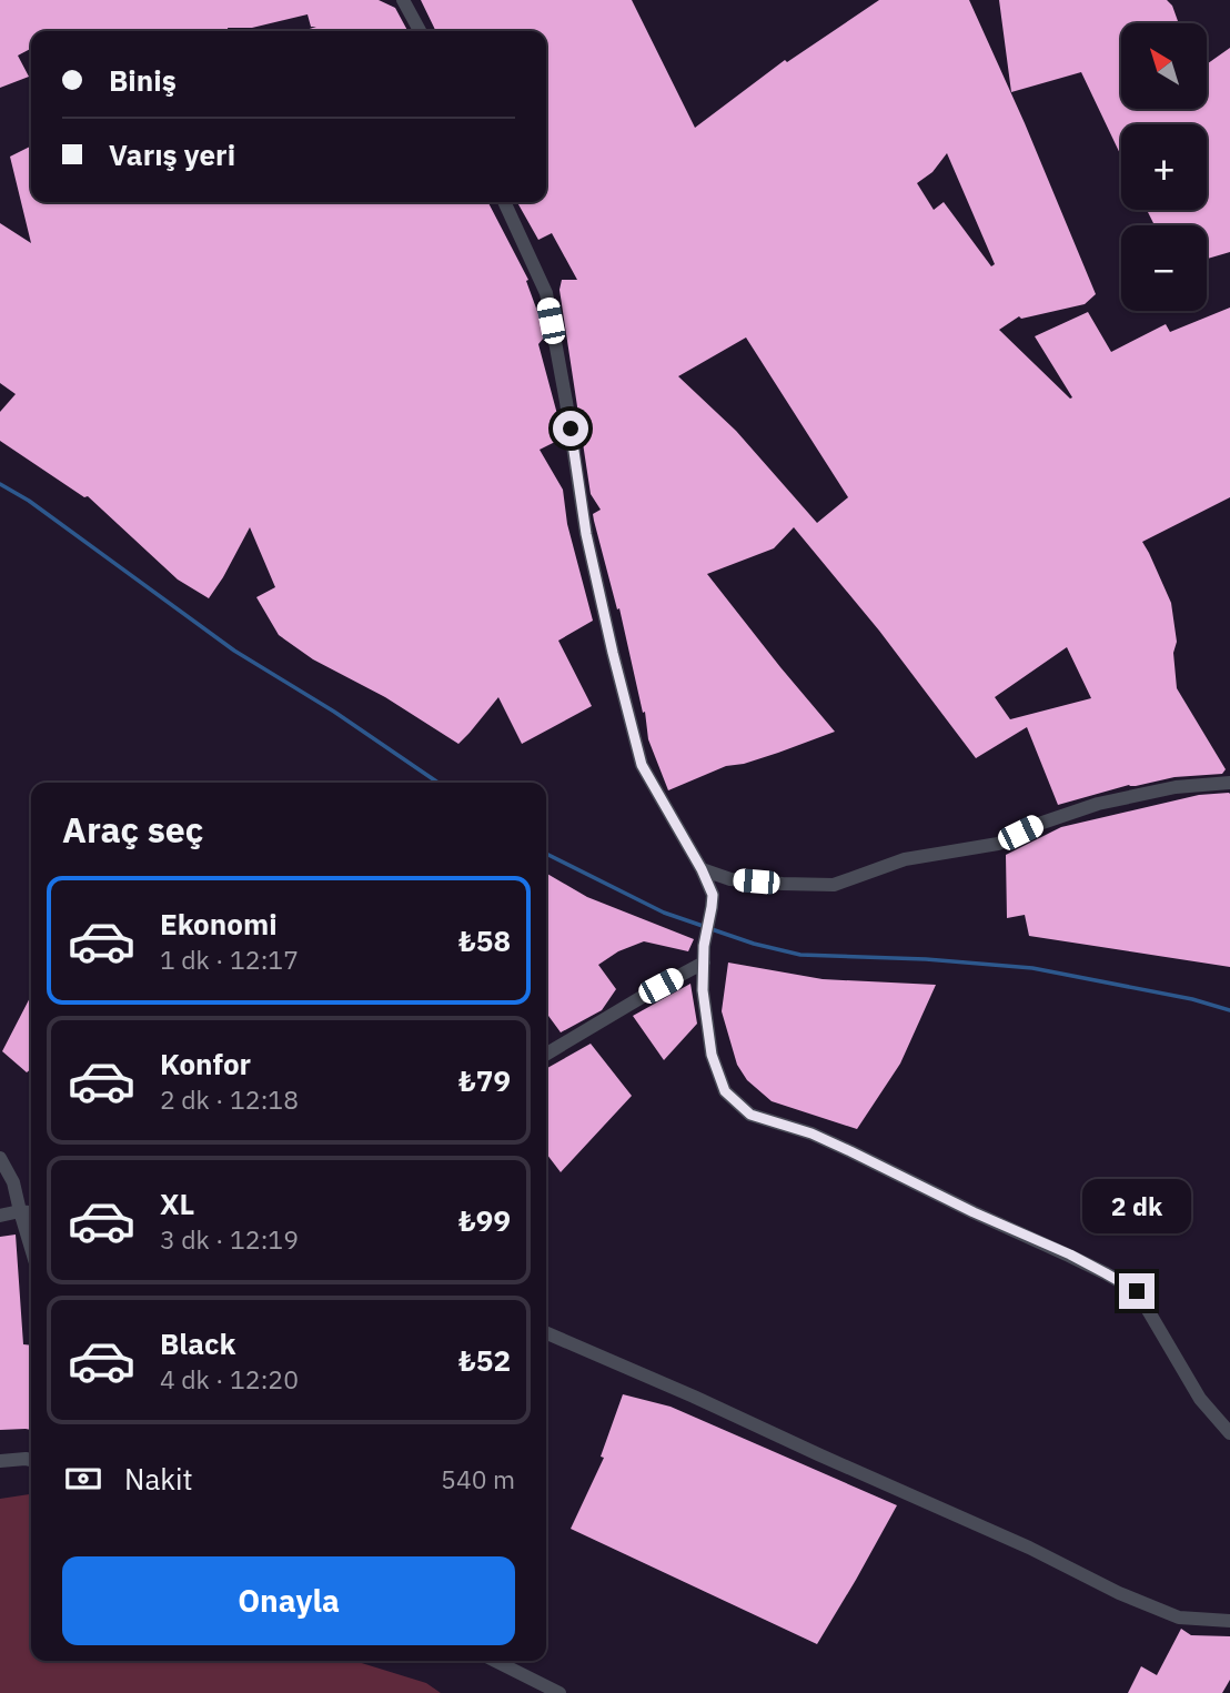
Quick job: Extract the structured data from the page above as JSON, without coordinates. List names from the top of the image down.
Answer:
{
  "north": "top left",
  "page": {
    "map_buttons": ["+", "−"],
    "banner": ["Biniş", "Varış yeri"],
    "heading": "Araç seç",
    "list": [
      {
        "name": "Ekonomi",
        "note": "1 dk · 12:17",
        "value": "₺58"
      },
      {
        "name": "Konfor",
        "note": "2 dk · 12:18",
        "value": "₺79"
      },
      {
        "name": "XL",
        "note": "3 dk · 12:19",
        "value": "₺99"
      },
      {
        "name": "Black",
        "note": "4 dk · 12:20",
        "value": "₺52"
      }
    ],
    "bubble": "2 dk",
    "pay": ["Nakit", "540 m"],
    "buttons": "Onayla"
  }
}
